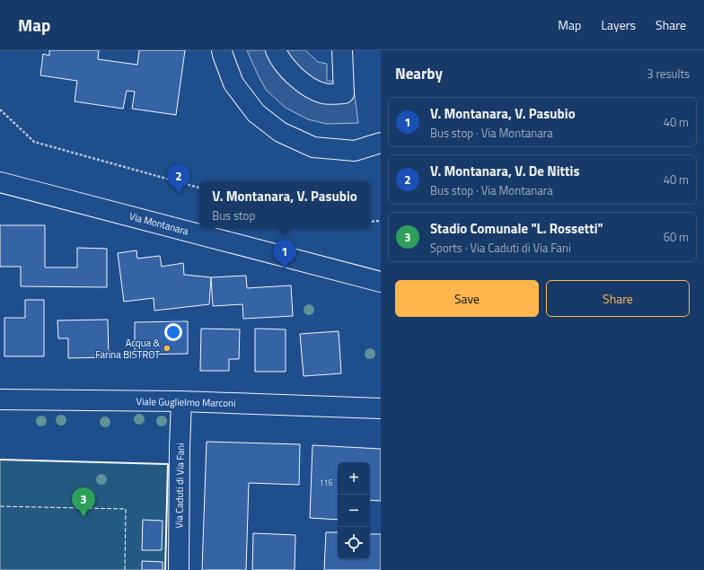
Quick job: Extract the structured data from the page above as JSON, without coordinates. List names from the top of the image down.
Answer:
{
  "streets": {
    "street": ["Via Montanara", "Viale Guglielmo Marconi", "Via Caduti di Via Fani"]
  },
  "crossings": [
    ["Viale Guglielmo Marconi", "Via Caduti di Via Fani"]
  ],
  "places": ["Acqua & Farina BISTROT"],
  "house_numbers": ["116"],
  "page": {
    "header": "Map",
    "nav": ["Map", "Layers", "Share"],
    "heading": ["Nearby", "3 results"],
    "list": [
      {
        "mark": "1",
        "name": "V. Montanara, V. Pasubio",
        "note": "Bus stop · Via Montanara",
        "value": "40 m"
      },
      {
        "mark": "2",
        "name": "V. Montanara, V. De Nittis",
        "note": "Bus stop · Via Montanara",
        "value": "40 m"
      },
      {
        "mark": "3",
        "name": "Stadio Comunale \"L. Rossetti\"",
        "note": "Sports · Via Caduti di Via Fani",
        "value": "60 m"
      }
    ],
    "pins": ["2", "1", "3"],
    "popup": ["V. Montanara, V. Pasubio", "Bus stop"],
    "buttons": ["Save", "Share"],
    "map_buttons": ["+", "−"]
  }
}
